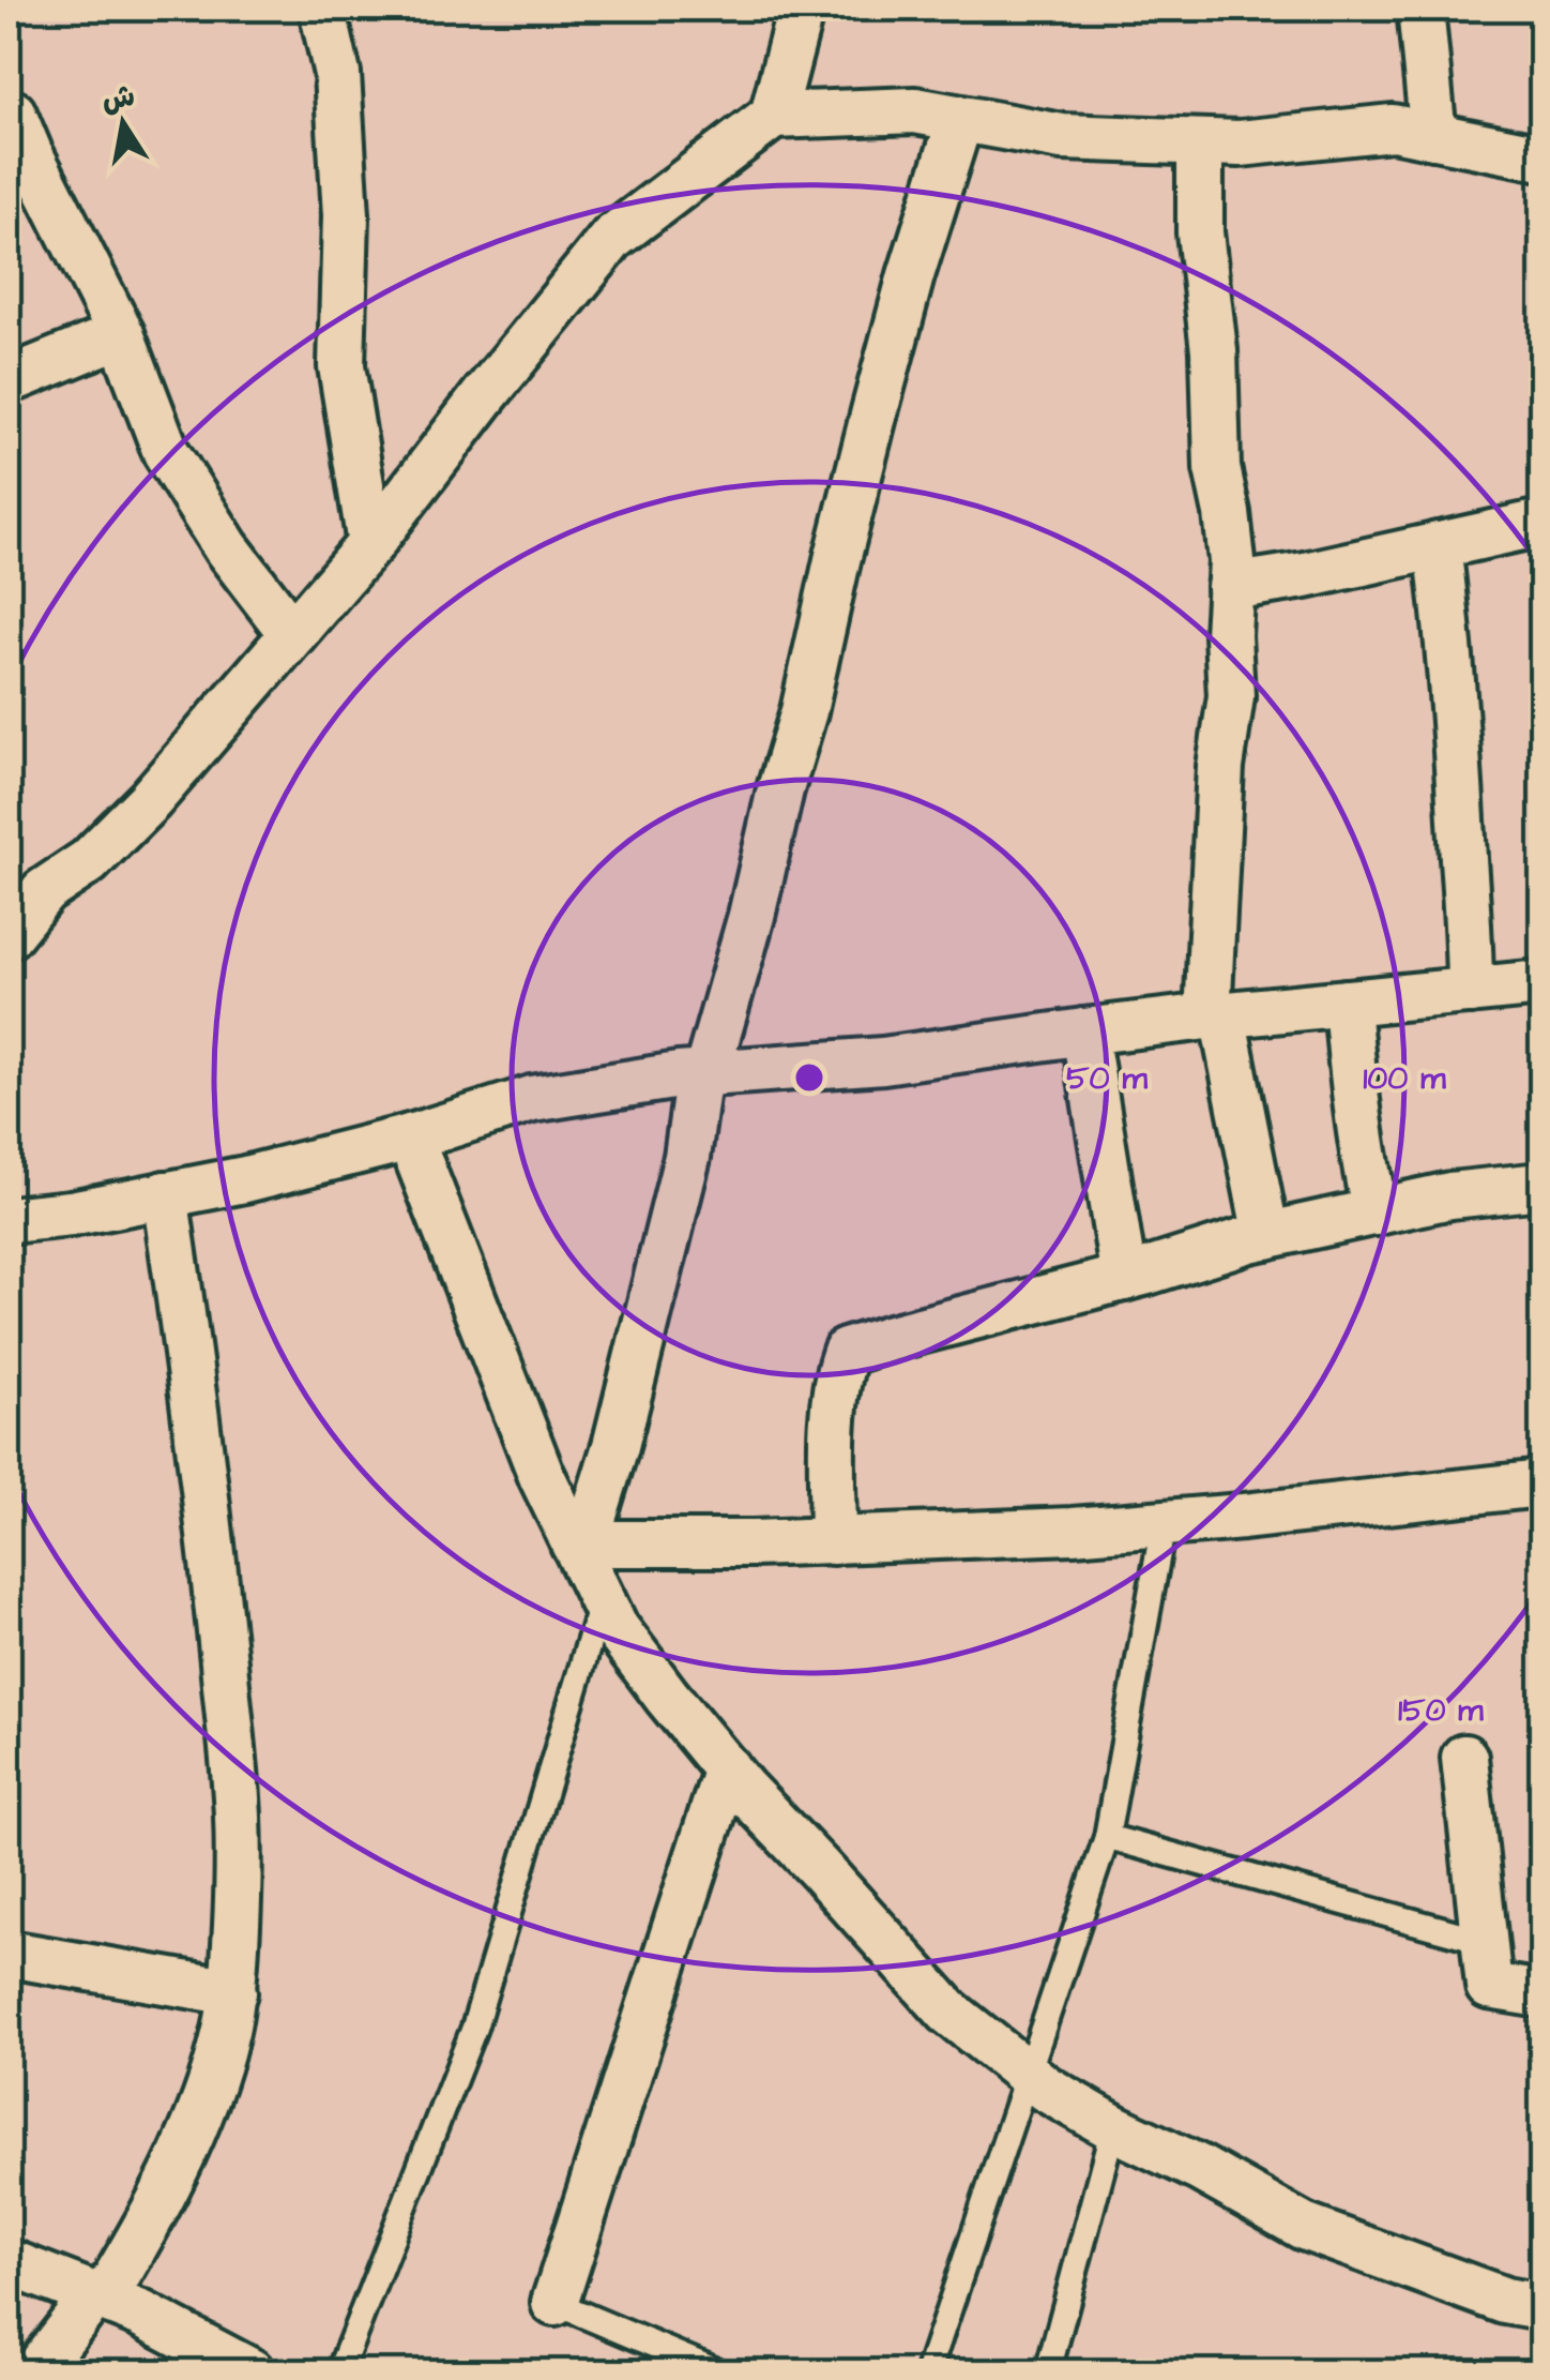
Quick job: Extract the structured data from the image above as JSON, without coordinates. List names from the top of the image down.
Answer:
{
  "north": "top",
  "rings": ["50 m", "100 m", "150 m"]
}
